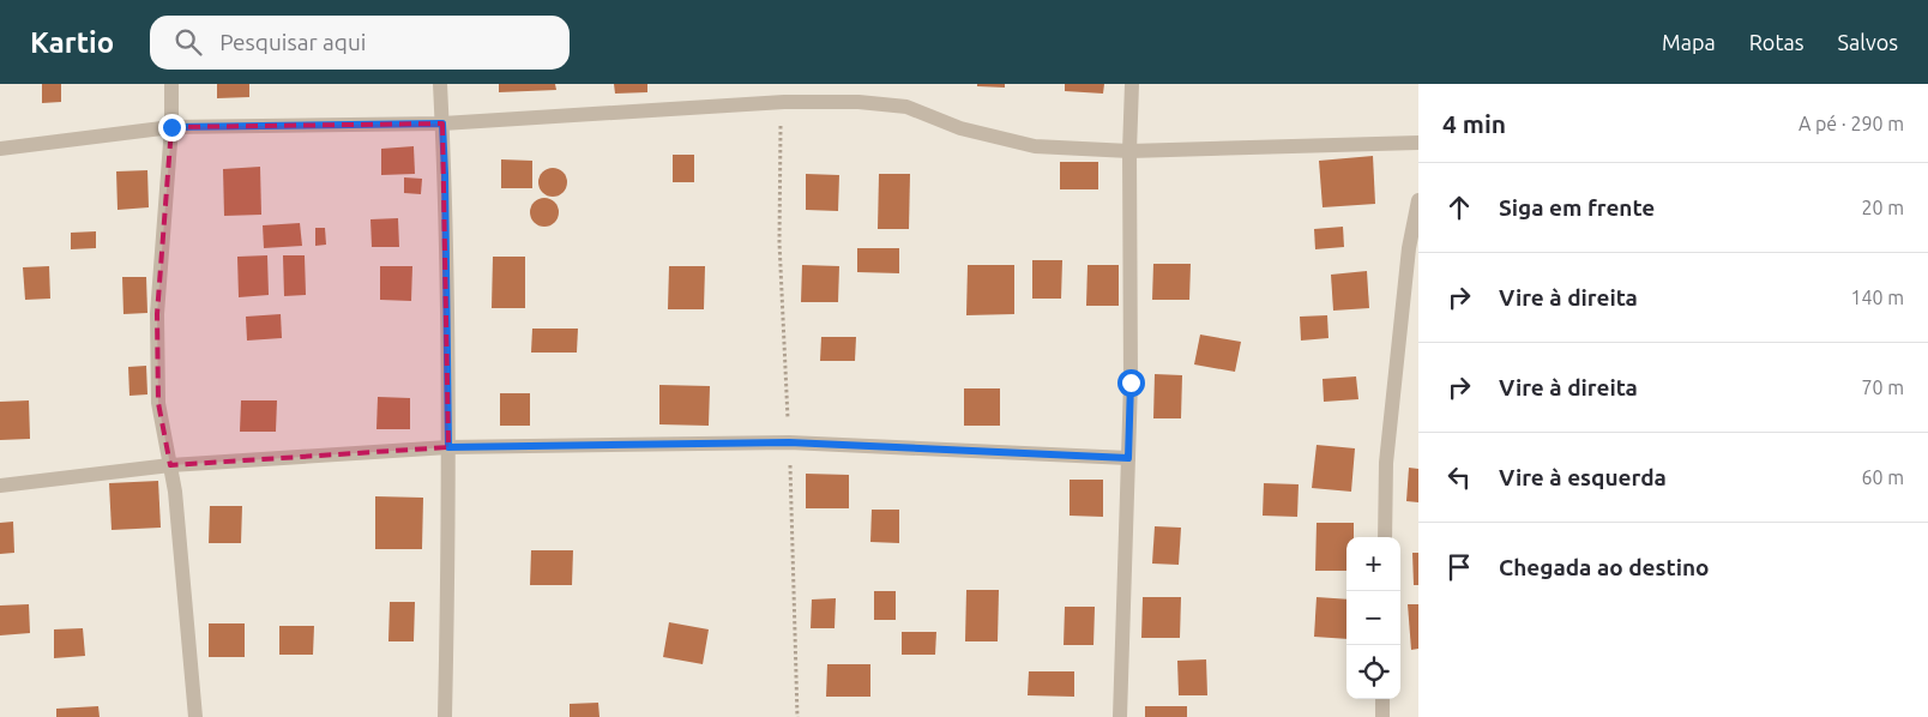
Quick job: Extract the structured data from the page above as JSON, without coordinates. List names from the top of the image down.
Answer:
{
  "page": {
    "header": "Kartio",
    "search": "Pesquisar aqui",
    "nav": ["Mapa", "Rotas", "Salvos"],
    "heading": ["4 min", "A pé · 290 m"],
    "list": [
      ["Siga em frente", "20 m"],
      ["Vire à direita", "140 m"],
      ["Vire à direita", "70 m"],
      ["Vire à esquerda", "60 m"],
      "Chegada ao destino"
    ],
    "map_buttons": ["+", "−"]
  }
}
